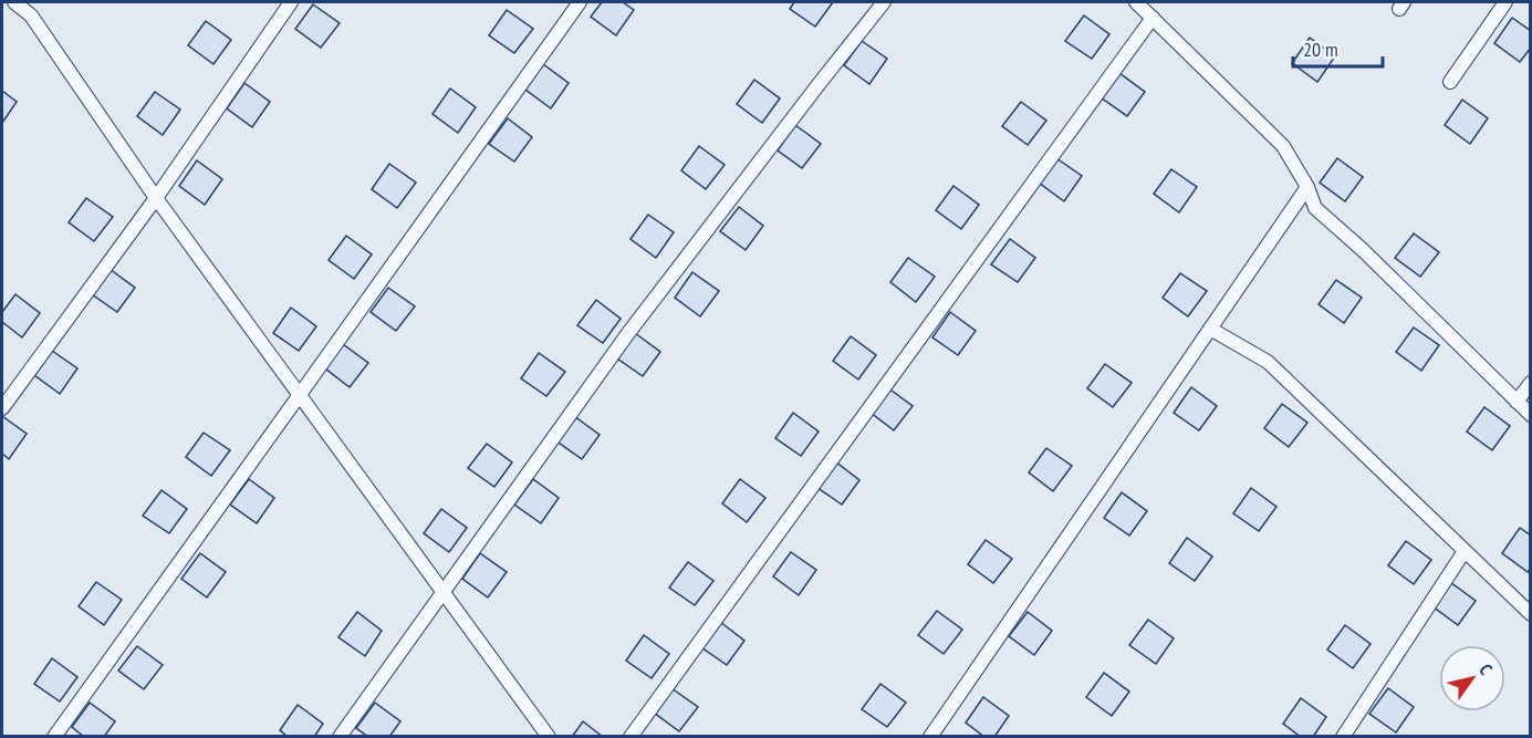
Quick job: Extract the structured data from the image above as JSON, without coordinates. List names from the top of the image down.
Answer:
{
  "scale_bar": "20 m",
  "north": "top right"
}
